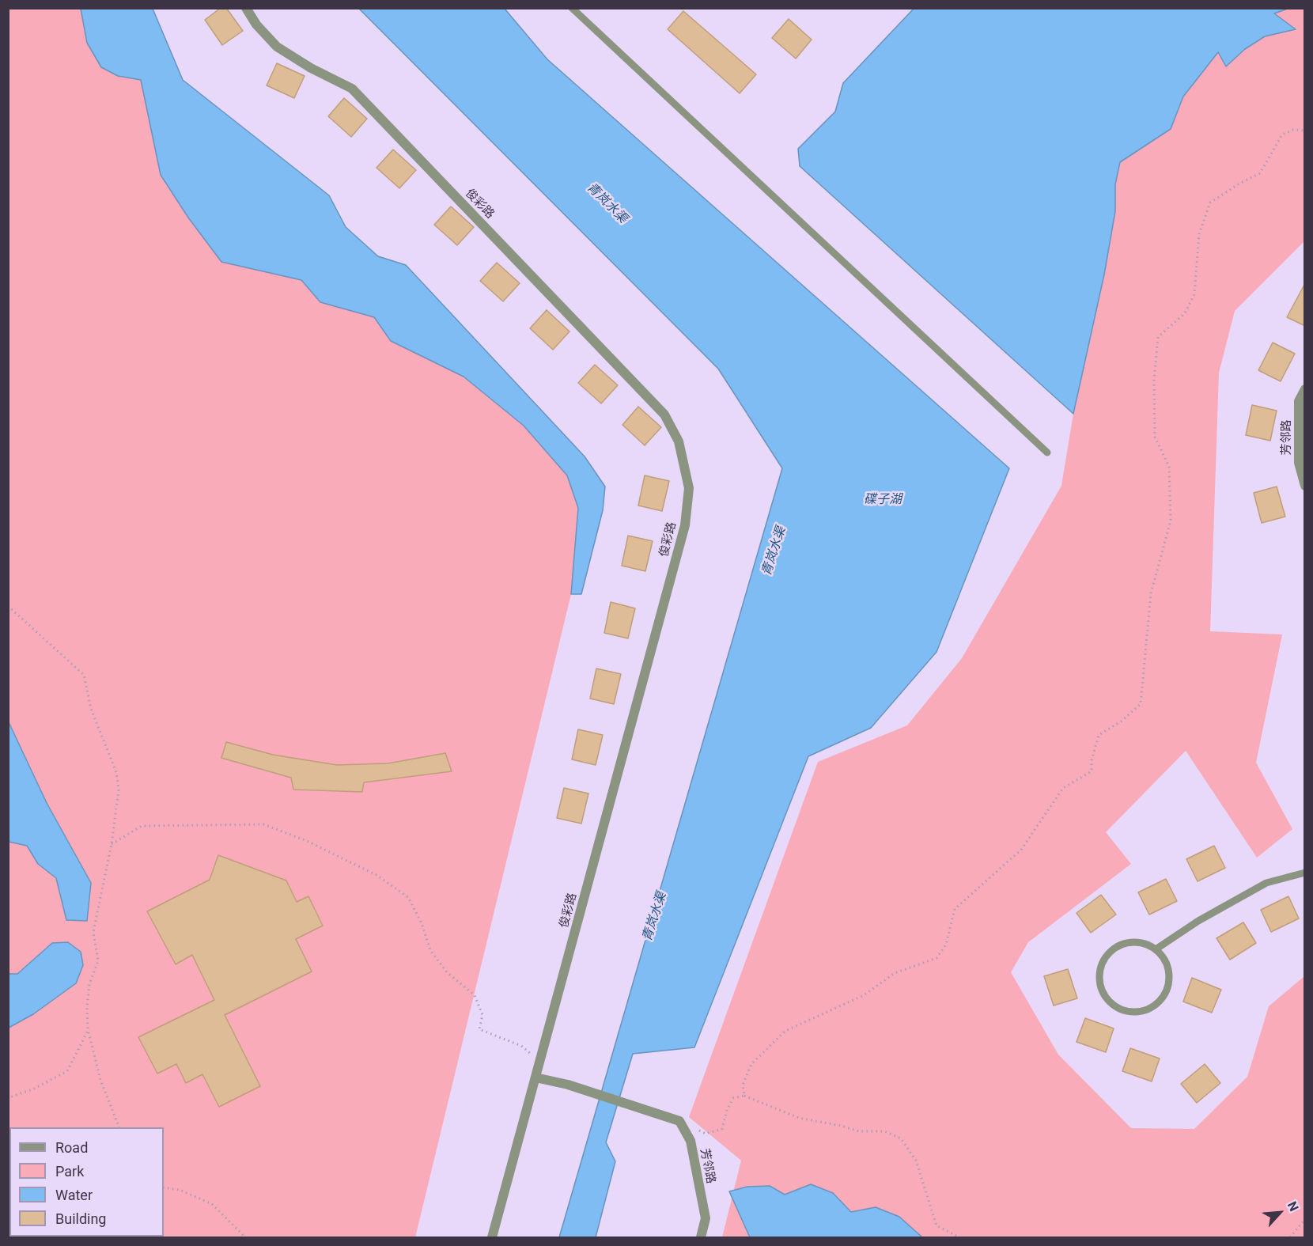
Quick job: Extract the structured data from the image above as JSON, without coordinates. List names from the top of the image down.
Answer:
{
  "streets": {
    "street": ["俊彩路", "芳邻路"]
  },
  "water": ["青岚水渠", "碟子湖"],
  "legend": [
    "Road",
    "Park",
    "Water",
    "Building"
  ],
  "north": "top right"
}
